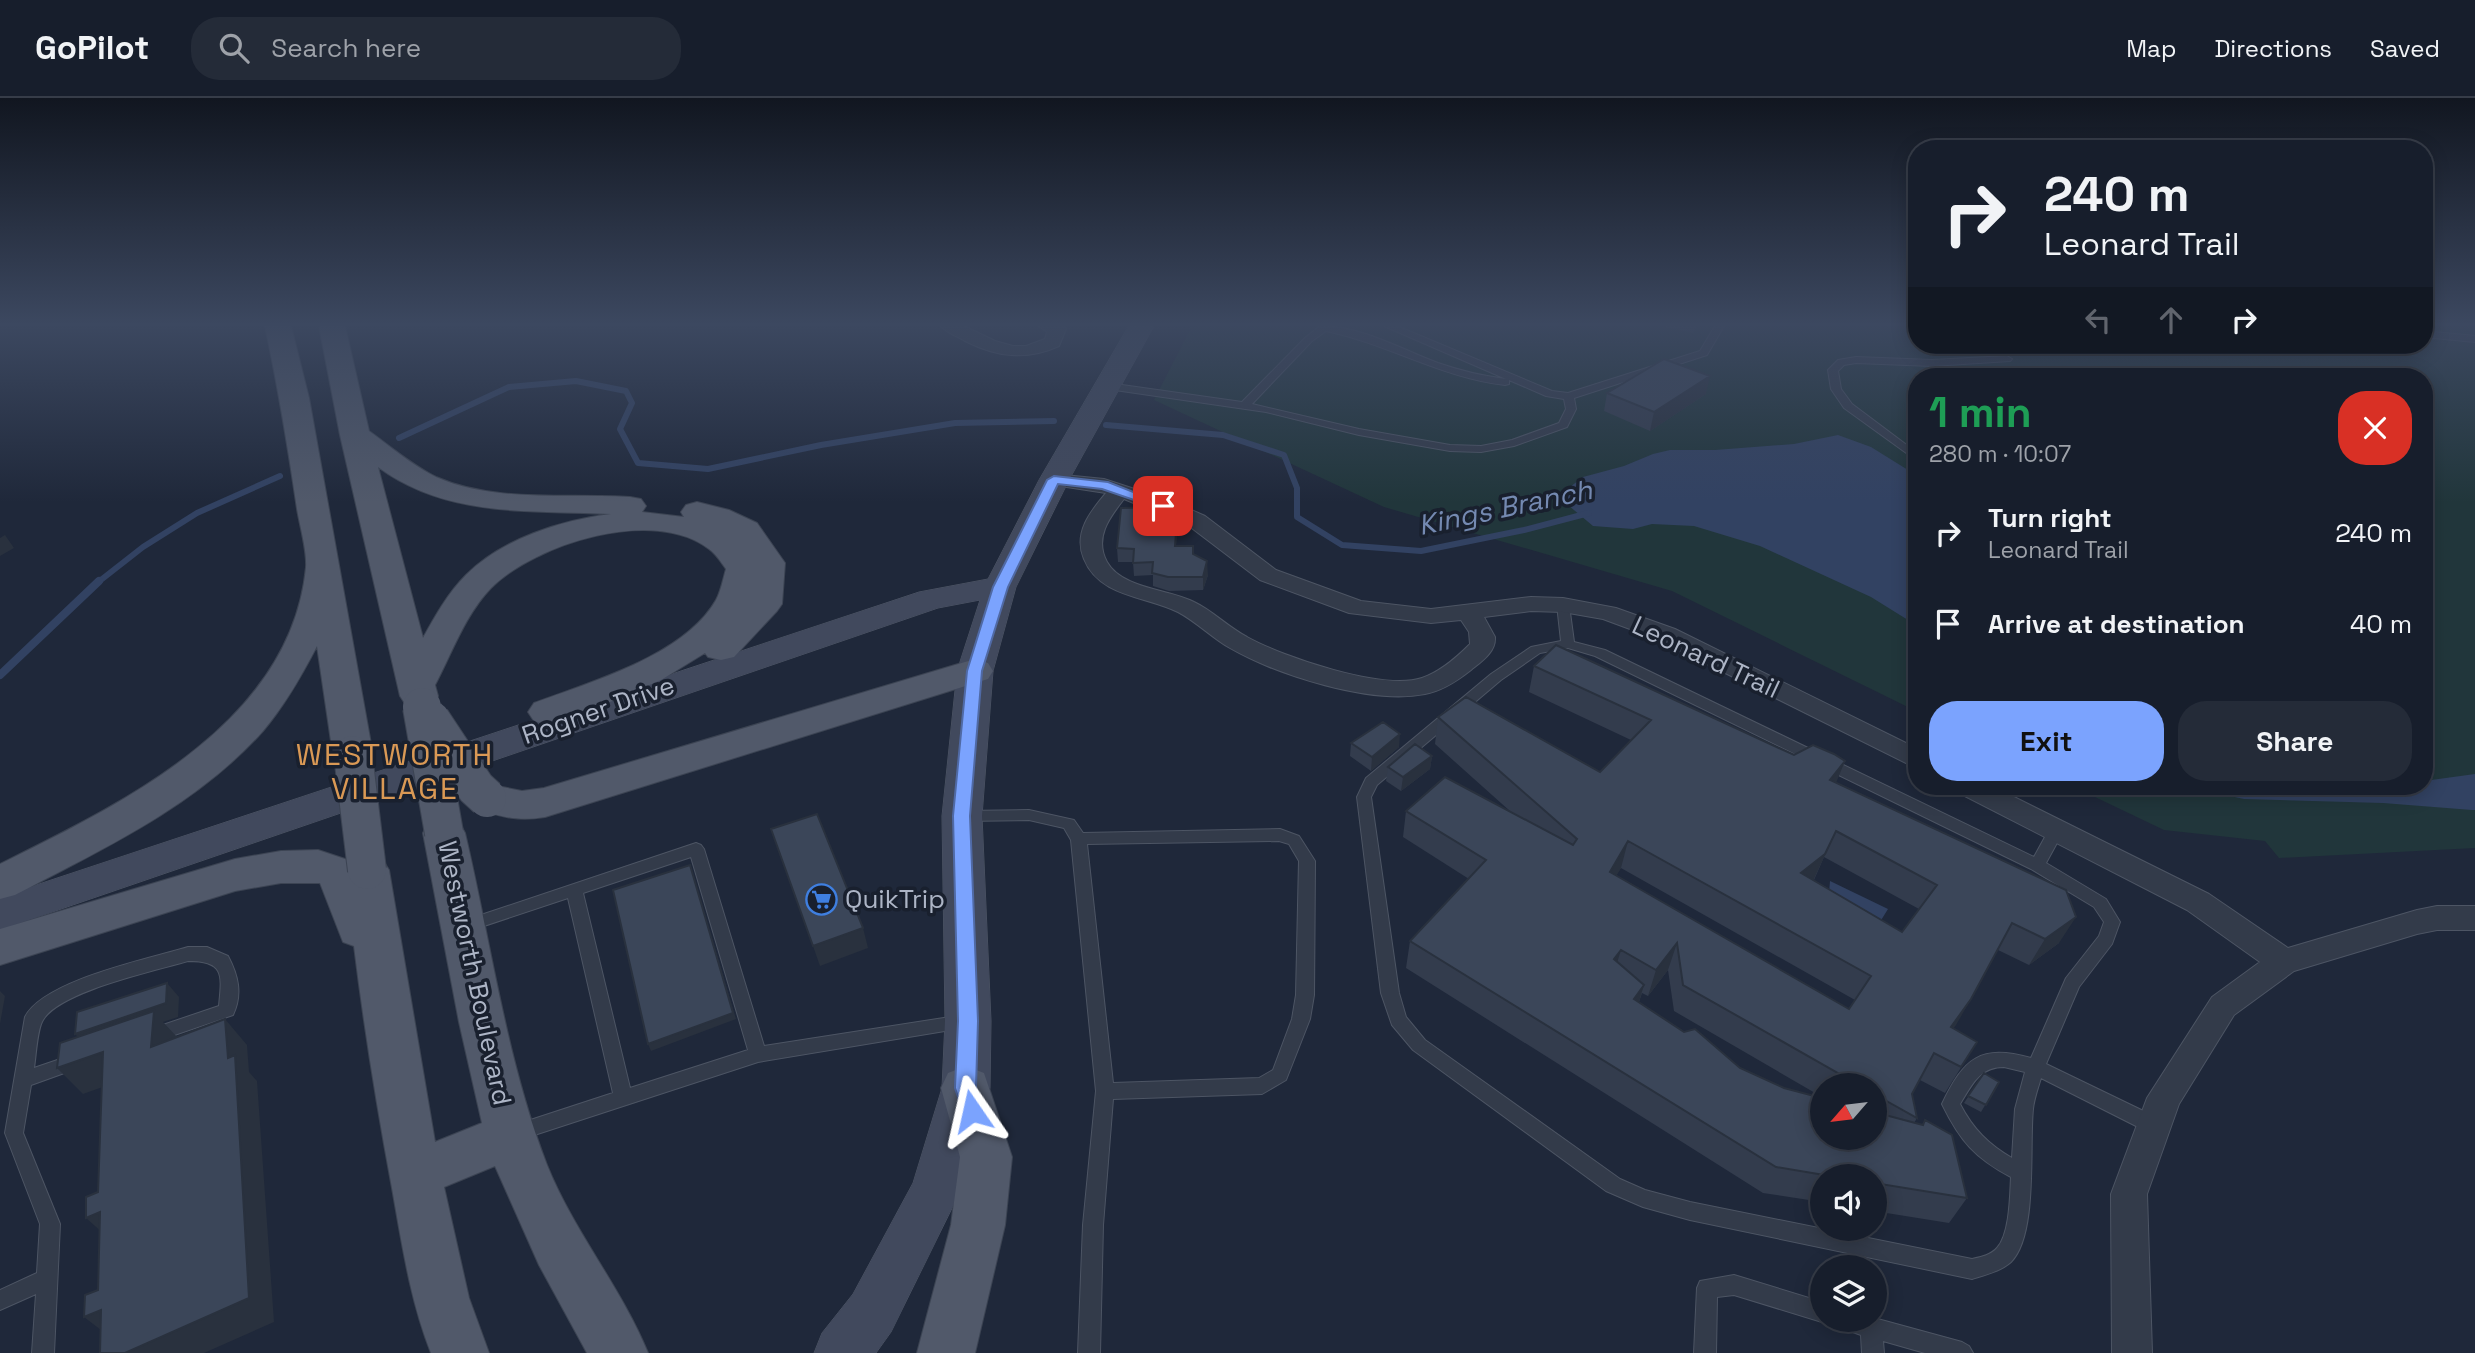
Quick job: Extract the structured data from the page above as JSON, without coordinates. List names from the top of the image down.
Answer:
{
  "streets": {
    "main road": ["Westworth Boulevard"],
    "street": ["Leonard Trail", "Rogner Drive"]
  },
  "districts": ["WESTWORTH VILLAGE"],
  "water": ["Kings Branch"],
  "places": {
    "supermarket": ["QuikTrip"]
  },
  "north": "bottom left",
  "page": {
    "header": "GoPilot",
    "search": "Search here",
    "nav": ["Map", "Directions", "Saved"],
    "turn": ["240 m", "Leonard Trail"],
    "heading": ["1 min", "280 m · 10:07"],
    "list": [
      {
        "name": "Turn right",
        "note": "Leonard Trail",
        "value": "240 m"
      },
      {
        "name": "Arrive at destination",
        "value": "40 m"
      }
    ],
    "buttons": ["Exit", "Share"]
  }
}
